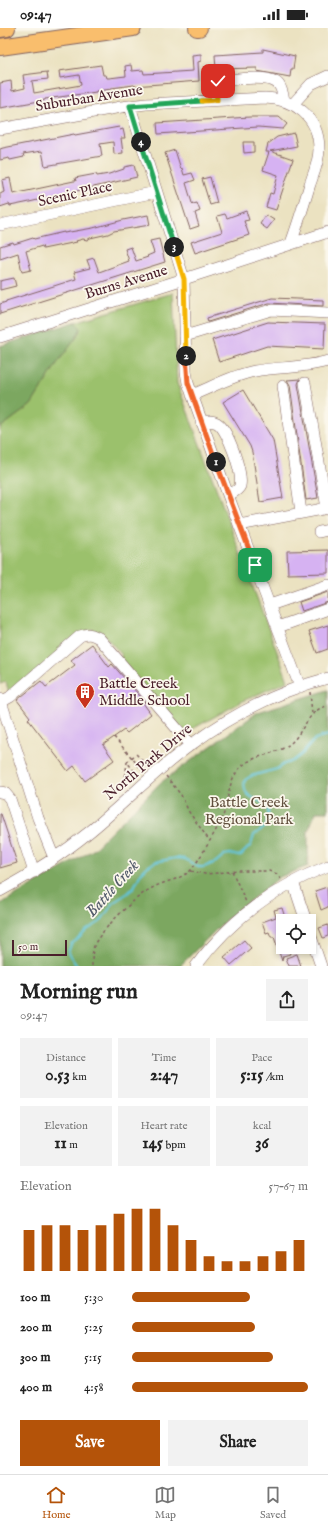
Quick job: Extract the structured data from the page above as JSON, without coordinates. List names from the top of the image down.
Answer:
{
  "streets": {
    "street": [
      "Suburban Avenue",
      "Scenic Place",
      "Burns Avenue",
      "North Park Drive"
    ]
  },
  "water": ["Battle Creek"],
  "parks": ["Battle Creek Regional Park"],
  "places": {
    "building": ["Battle Creek Middle School"]
  },
  "scale_bar": "50 m",
  "page": {
    "status": "09:47",
    "pins": [
      "4",
      "3",
      "2",
      "1"
    ],
    "scale": "50 m",
    "heading": ["Morning run", "09:47"],
    "stats": [
      ["Distance", "0.53 km"],
      ["Time", "2:47"],
      ["Pace", "5:15 /km"],
      ["Elevation", "11 m"],
      ["Heart rate", "145 bpm"],
      ["kcal", "36"]
    ],
    "chart": ["Elevation", "57–67 m"],
    "list": [
      {
        "name": "100 m",
        "note": "5:30"
      },
      {
        "name": "200 m",
        "note": "5:25"
      },
      {
        "name": "300 m",
        "note": "5:15"
      },
      {
        "name": "400 m",
        "note": "4:58"
      }
    ],
    "buttons": ["Save", "Share"],
    "tabs": ["Home", "Map", "Saved"]
  }
}
